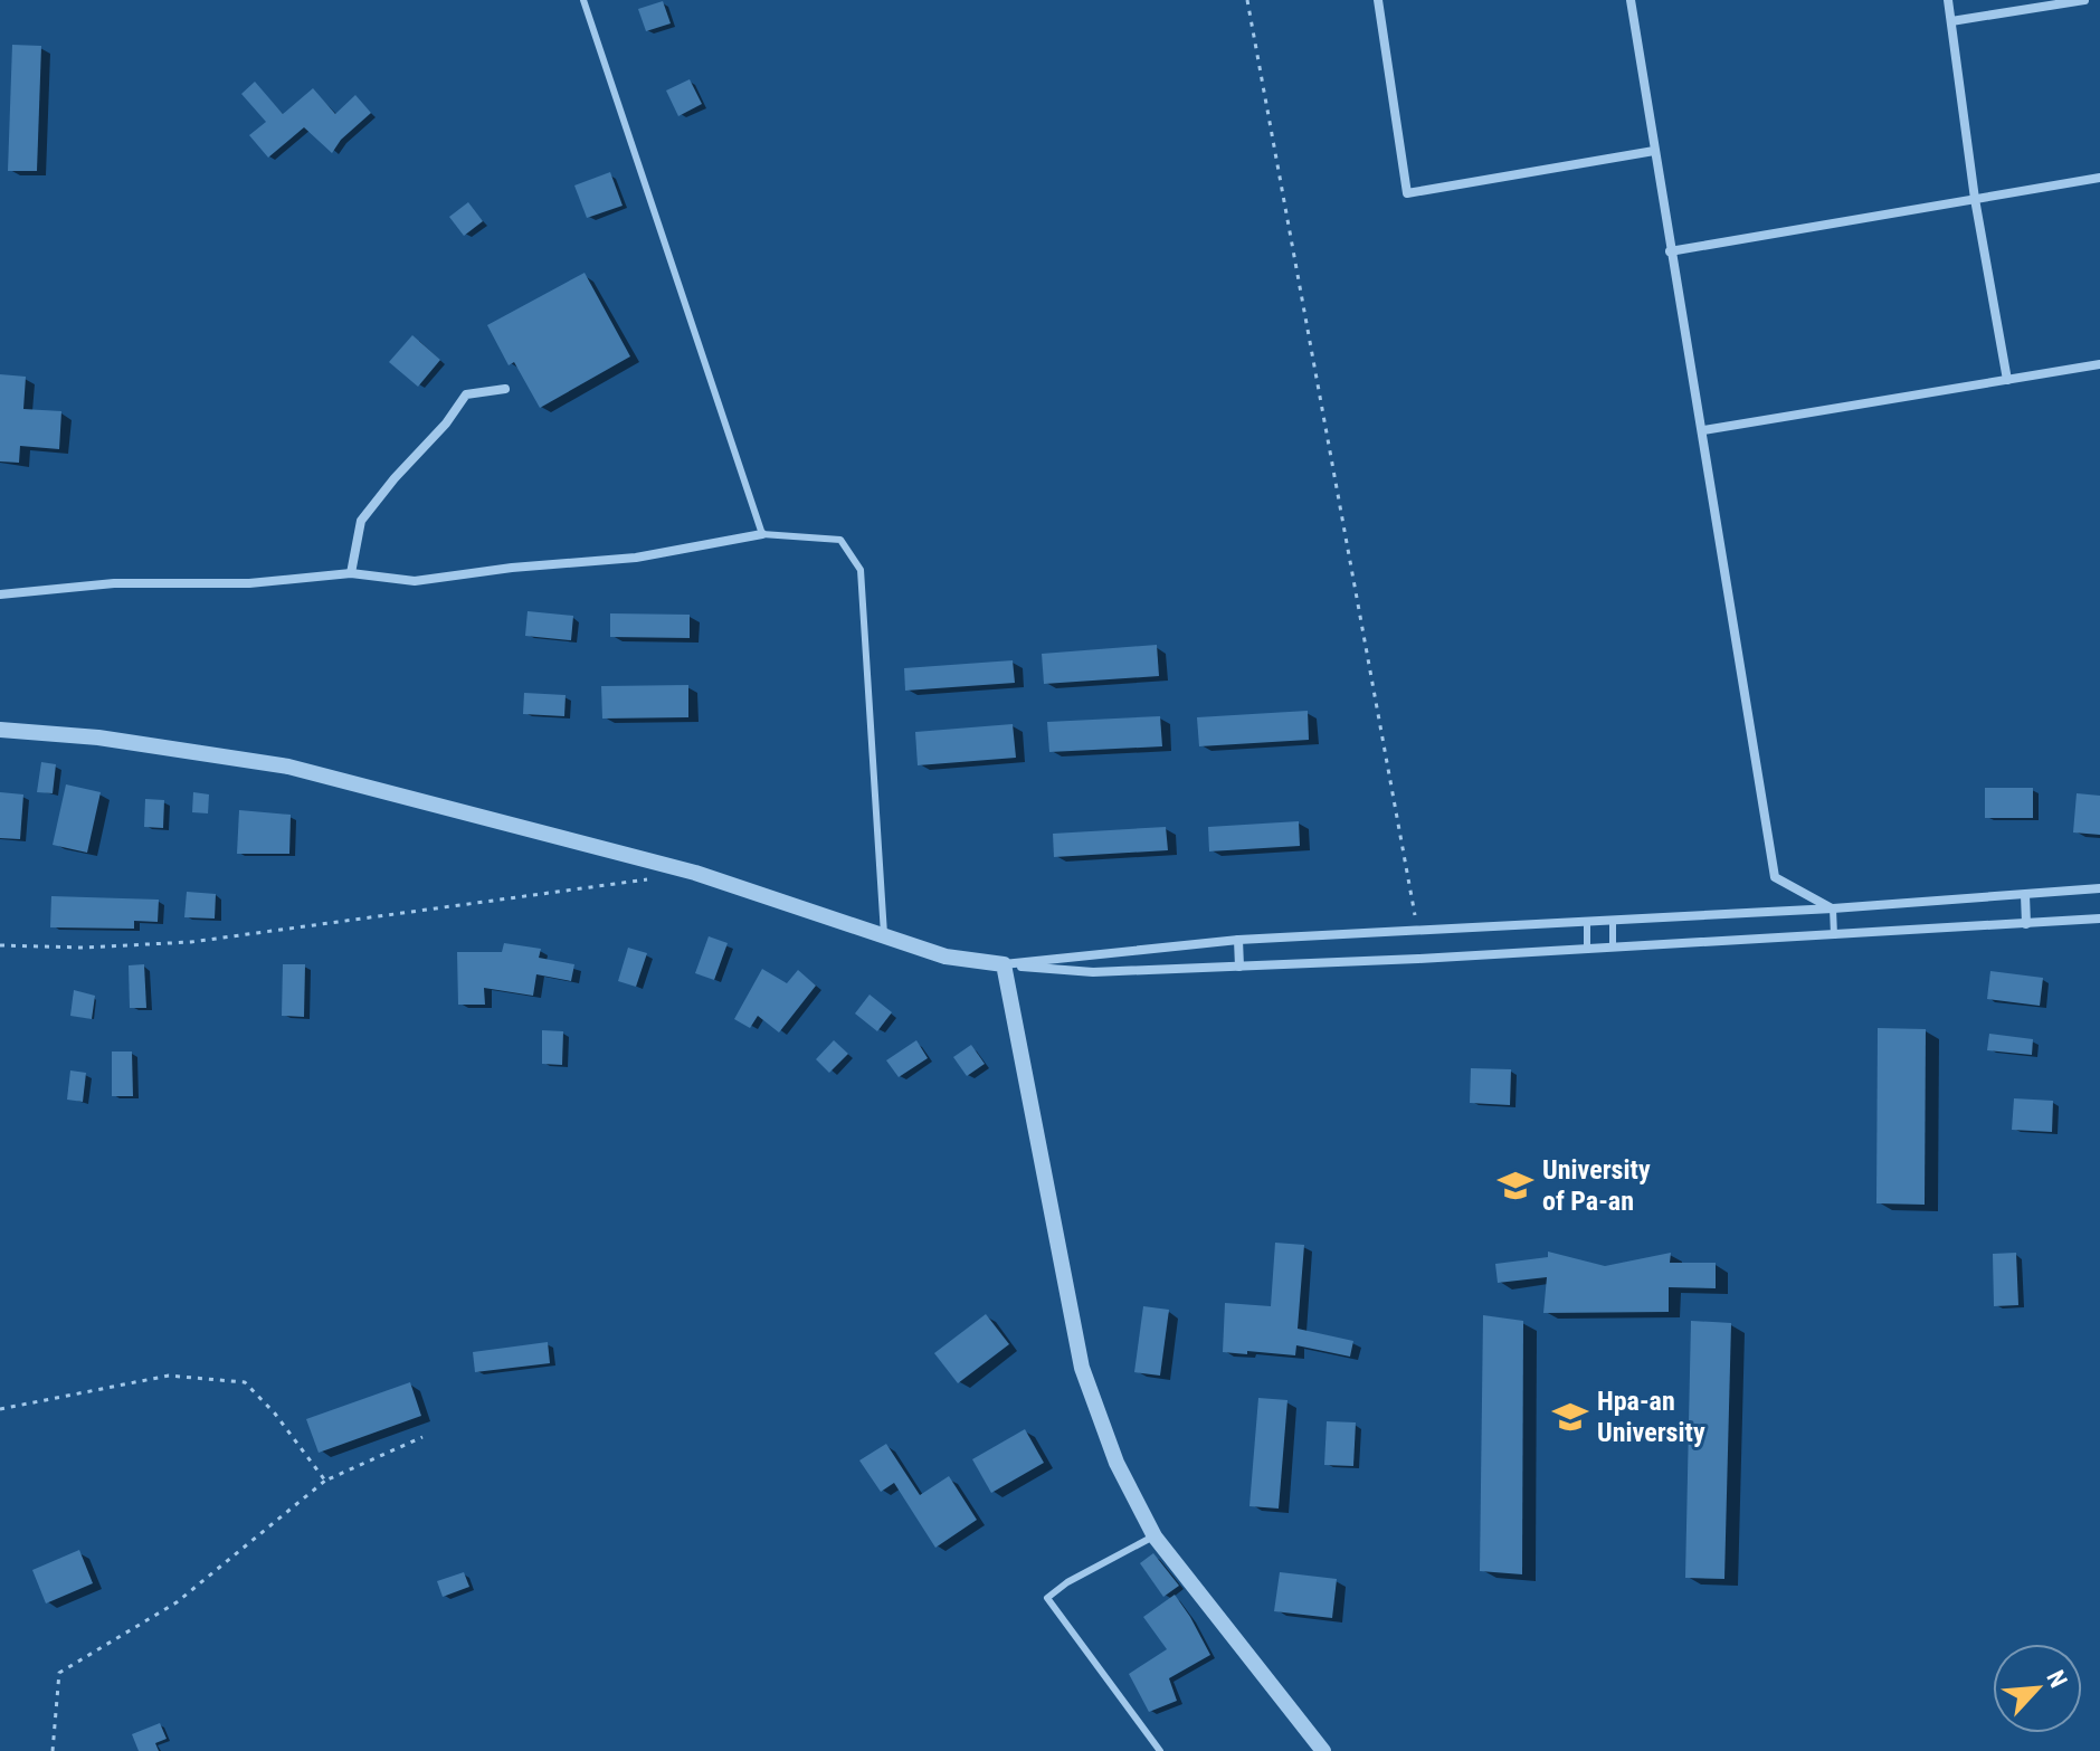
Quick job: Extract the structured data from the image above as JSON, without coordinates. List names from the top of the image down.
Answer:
{
  "places": {
    "school or university": ["University of Pa-an", "Hpa-an University"]
  },
  "north": "top right"
}
